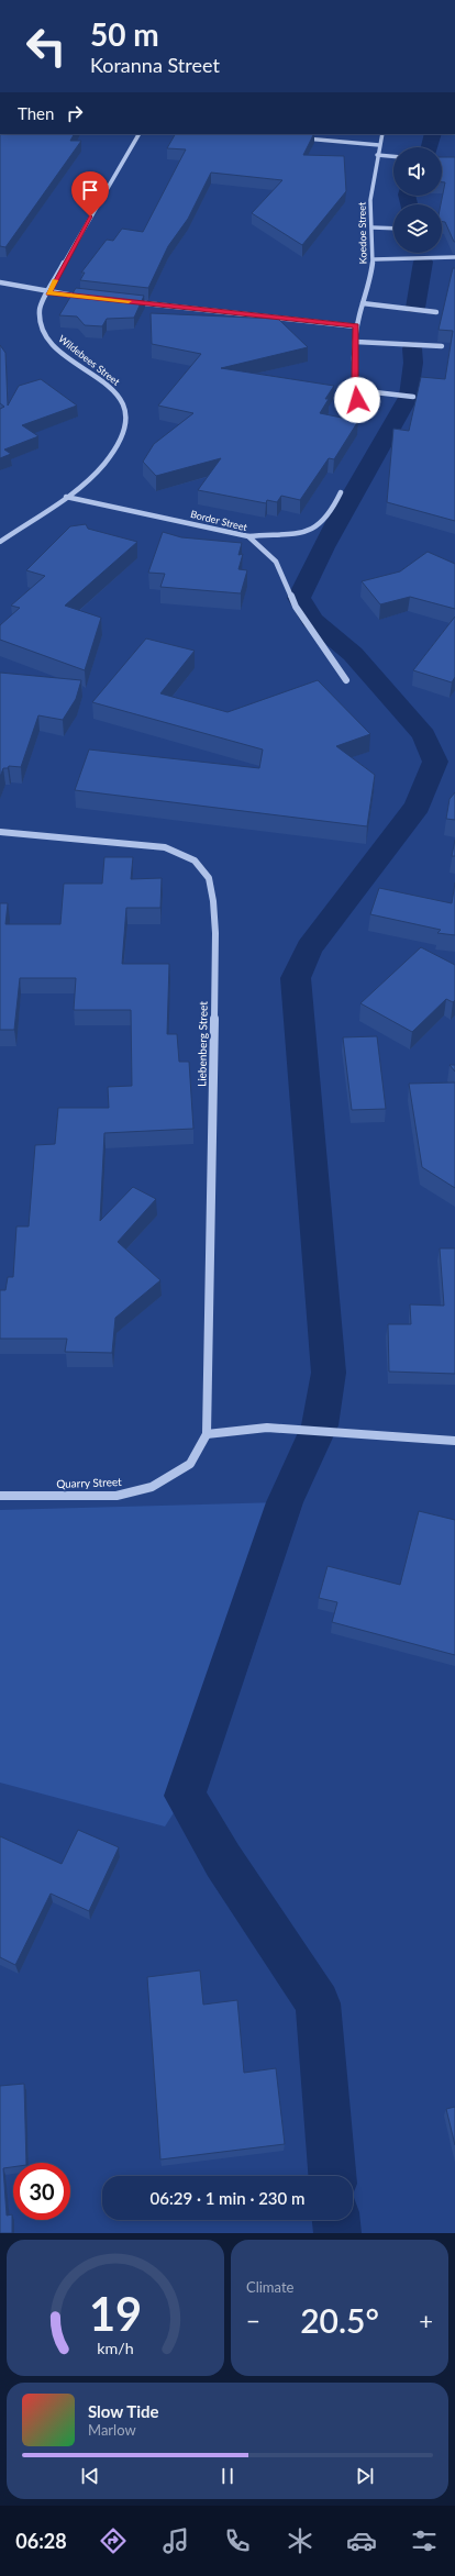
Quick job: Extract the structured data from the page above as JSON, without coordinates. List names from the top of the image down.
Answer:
{
  "streets": {
    "street": [
      "Koedoe Street",
      "Wildebees Street",
      "Border Street",
      "Liebenberg Street",
      "Quarry Street"
    ]
  },
  "crossings": [
    ["Wildebees Street", "Border Street"],
    ["Liebenberg Street", "Quarry Street"]
  ],
  "page": {
    "turn": ["50 m", "Koranna Street"],
    "then": "Then",
    "limit": "30",
    "trip": "06:29 · 1 min · 230 m",
    "tile": "Climate",
    "heat": ["−", "20.5°", "+"],
    "song": ["Slow Tide", "Marlow"],
    "tabs": "06:28",
    "gauge": ["19", "km/h"]
  }
}
